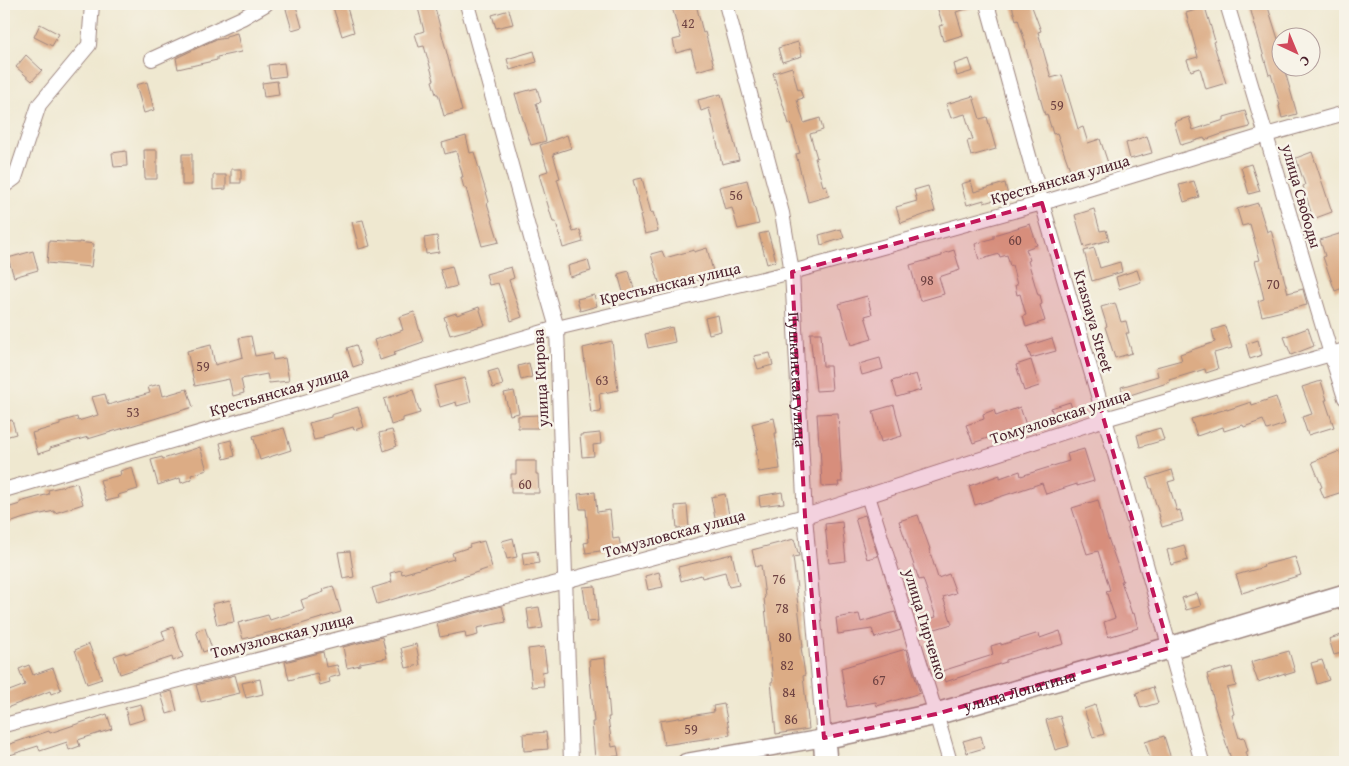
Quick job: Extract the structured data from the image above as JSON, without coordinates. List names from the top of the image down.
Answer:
{
  "streets": {
    "main road": ["Пушкинская улица", "улица Лопатина"],
    "street": [
      "Крестьянская улица",
      "улица Свободы",
      "Krasnaya Street",
      "улица Кирова",
      "Томузловская улица",
      "улица Гирченко"
    ]
  },
  "crossings": [
    ["Крестьянская улица", "улица Свободы"],
    ["Крестьянская улица", "Krasnaya Street"],
    ["Крестьянская улица", "улица Кирова"],
    ["Крестьянская улица", "Пушкинская улица"],
    ["улица Свободы", "Томузловская улица"],
    ["Krasnaya Street", "Томузловская улица"],
    ["Krasnaya Street", "улица Лопатина"],
    ["улица Кирова", "Томузловская улица"],
    ["Пушкинская улица", "Томузловская улица"],
    ["Пушкинская улица", "улица Лопатина"],
    ["Томузловская улица", "улица Гирченко"],
    ["улица Гирченко", "улица Лопатина"]
  ],
  "house_numbers": [
    "42",
    "59",
    "56",
    "60",
    "98",
    "70",
    "59",
    "63",
    "53",
    "60",
    "76",
    "78",
    "80",
    "82",
    "67",
    "84",
    "86",
    "59"
  ],
  "north": "bottom right"
}
